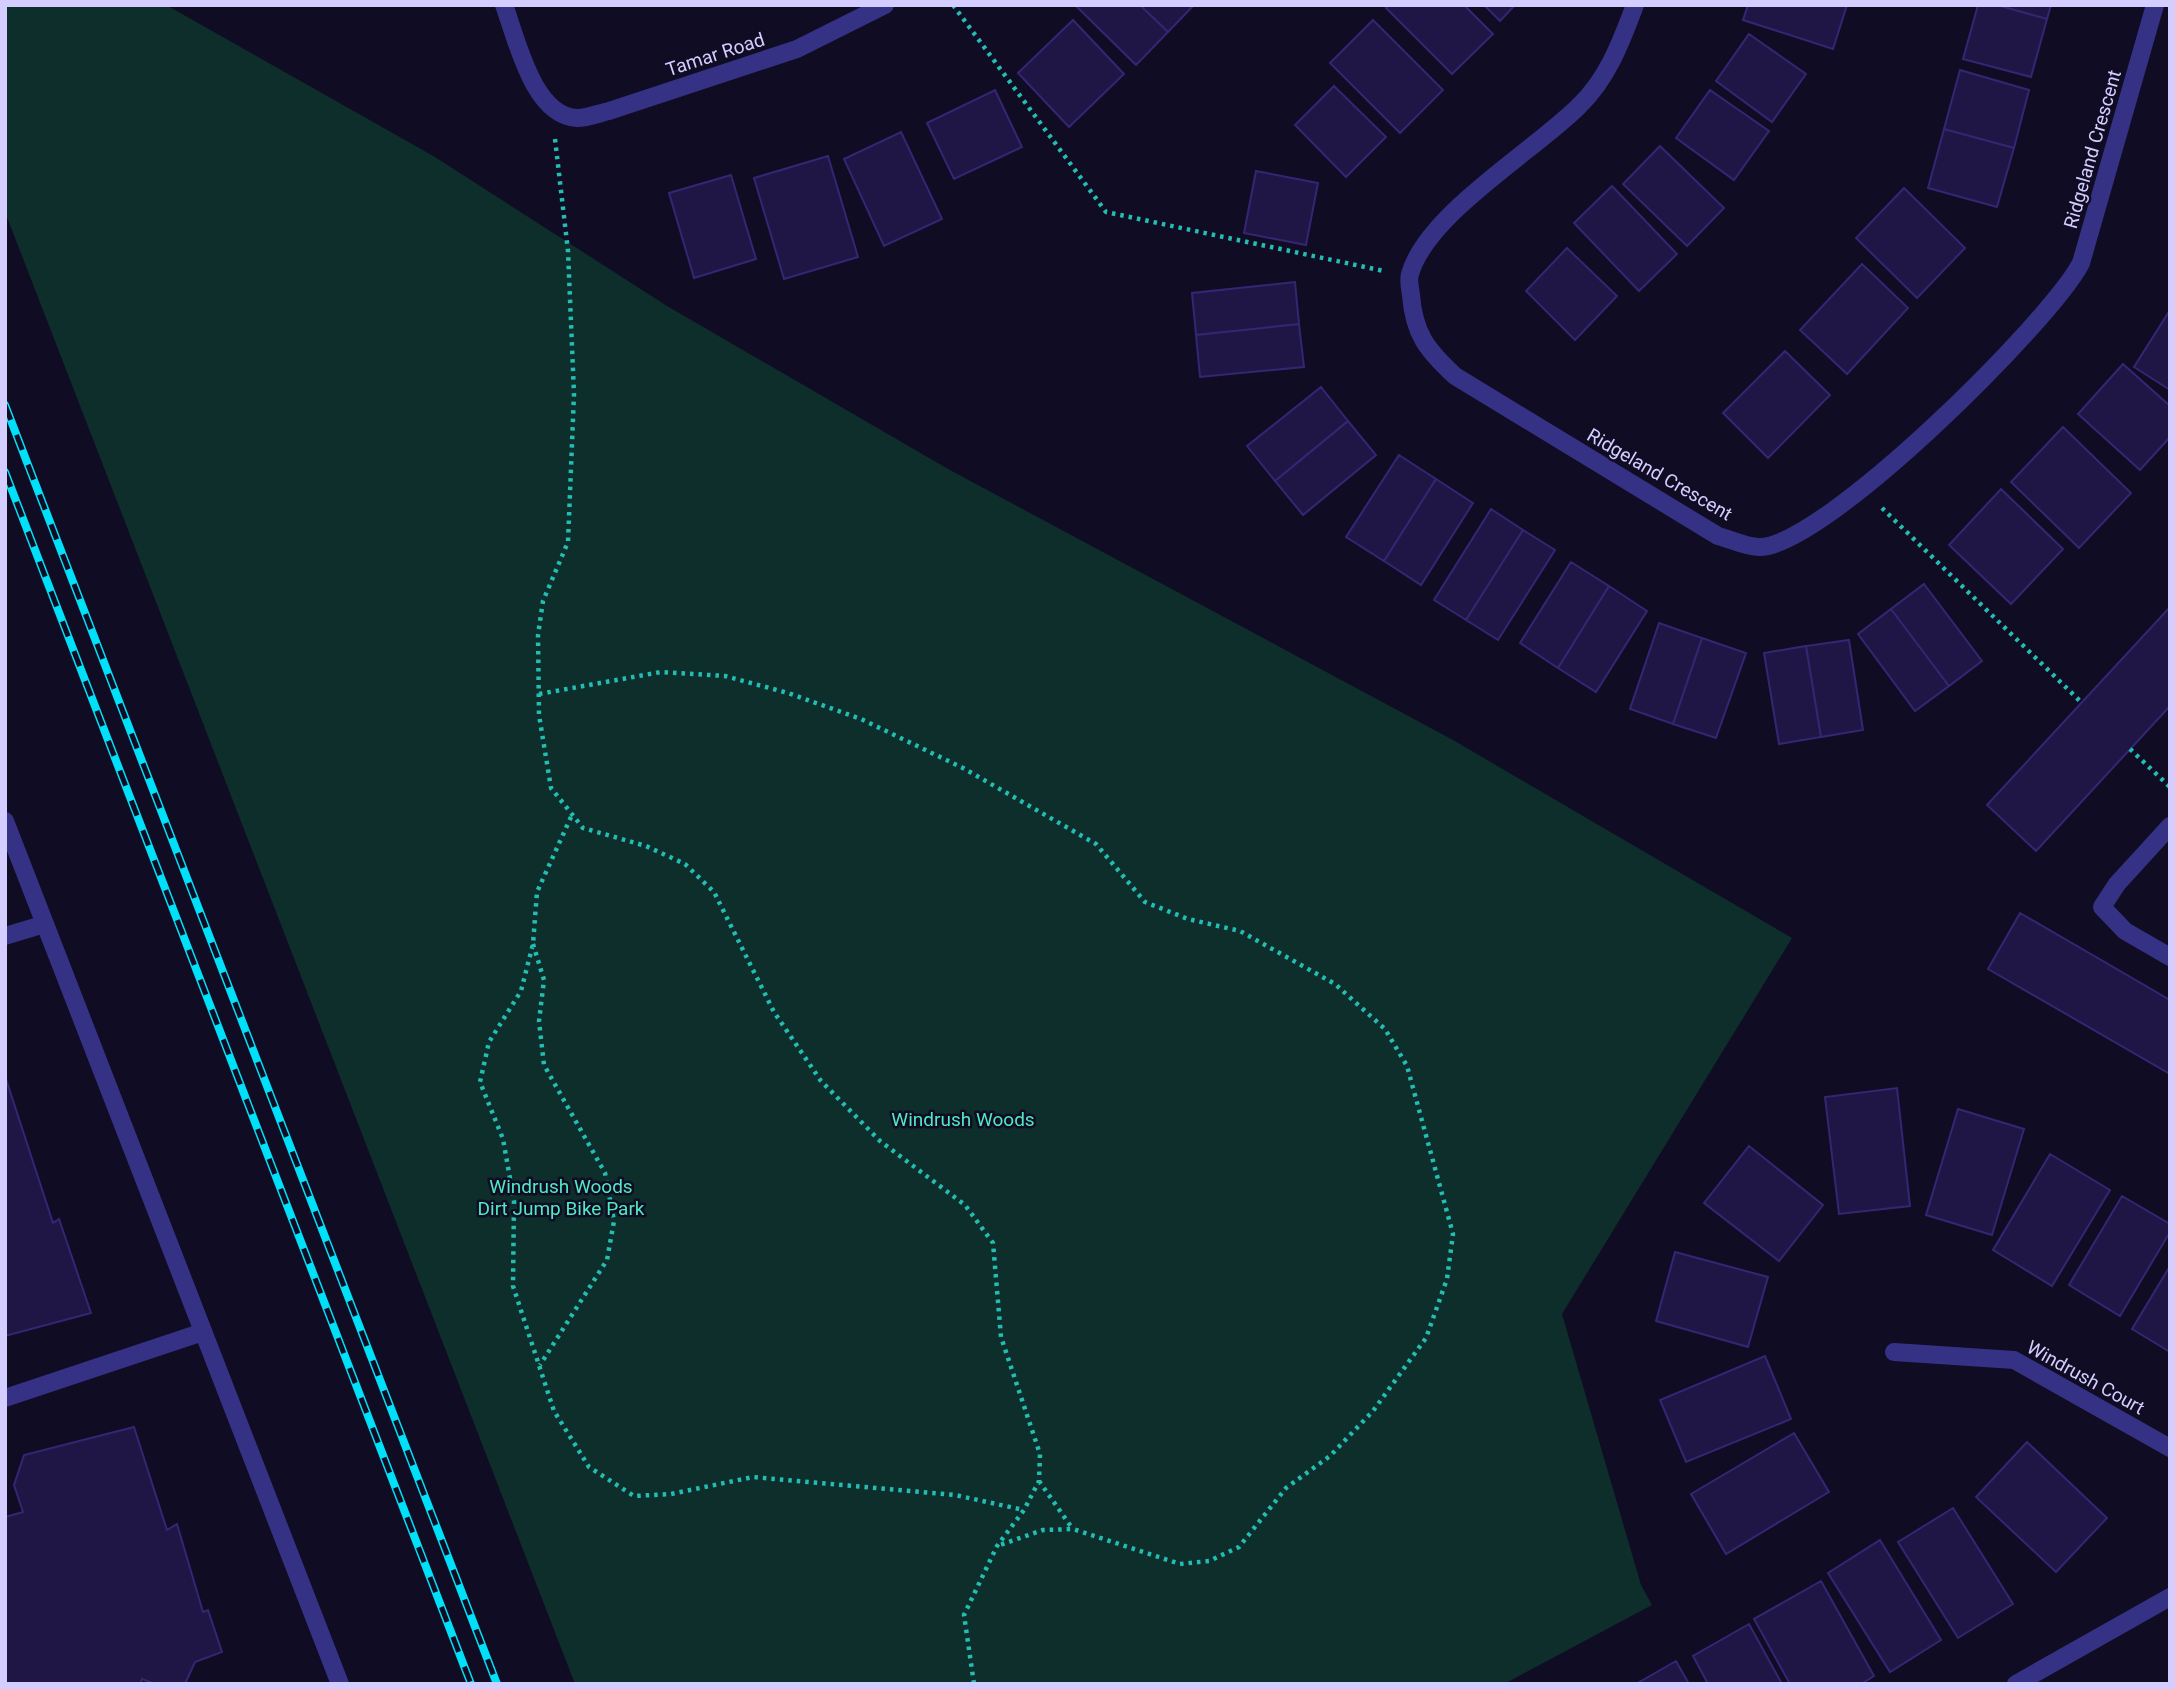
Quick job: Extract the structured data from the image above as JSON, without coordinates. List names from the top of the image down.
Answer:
{
  "streets": {
    "street": ["Tamar Road", "Ridgeland Crescent", "Windrush Court"]
  },
  "parks": ["Windrush Woods", "Windrush Woods Dirt Jump Bike Park"]
}
